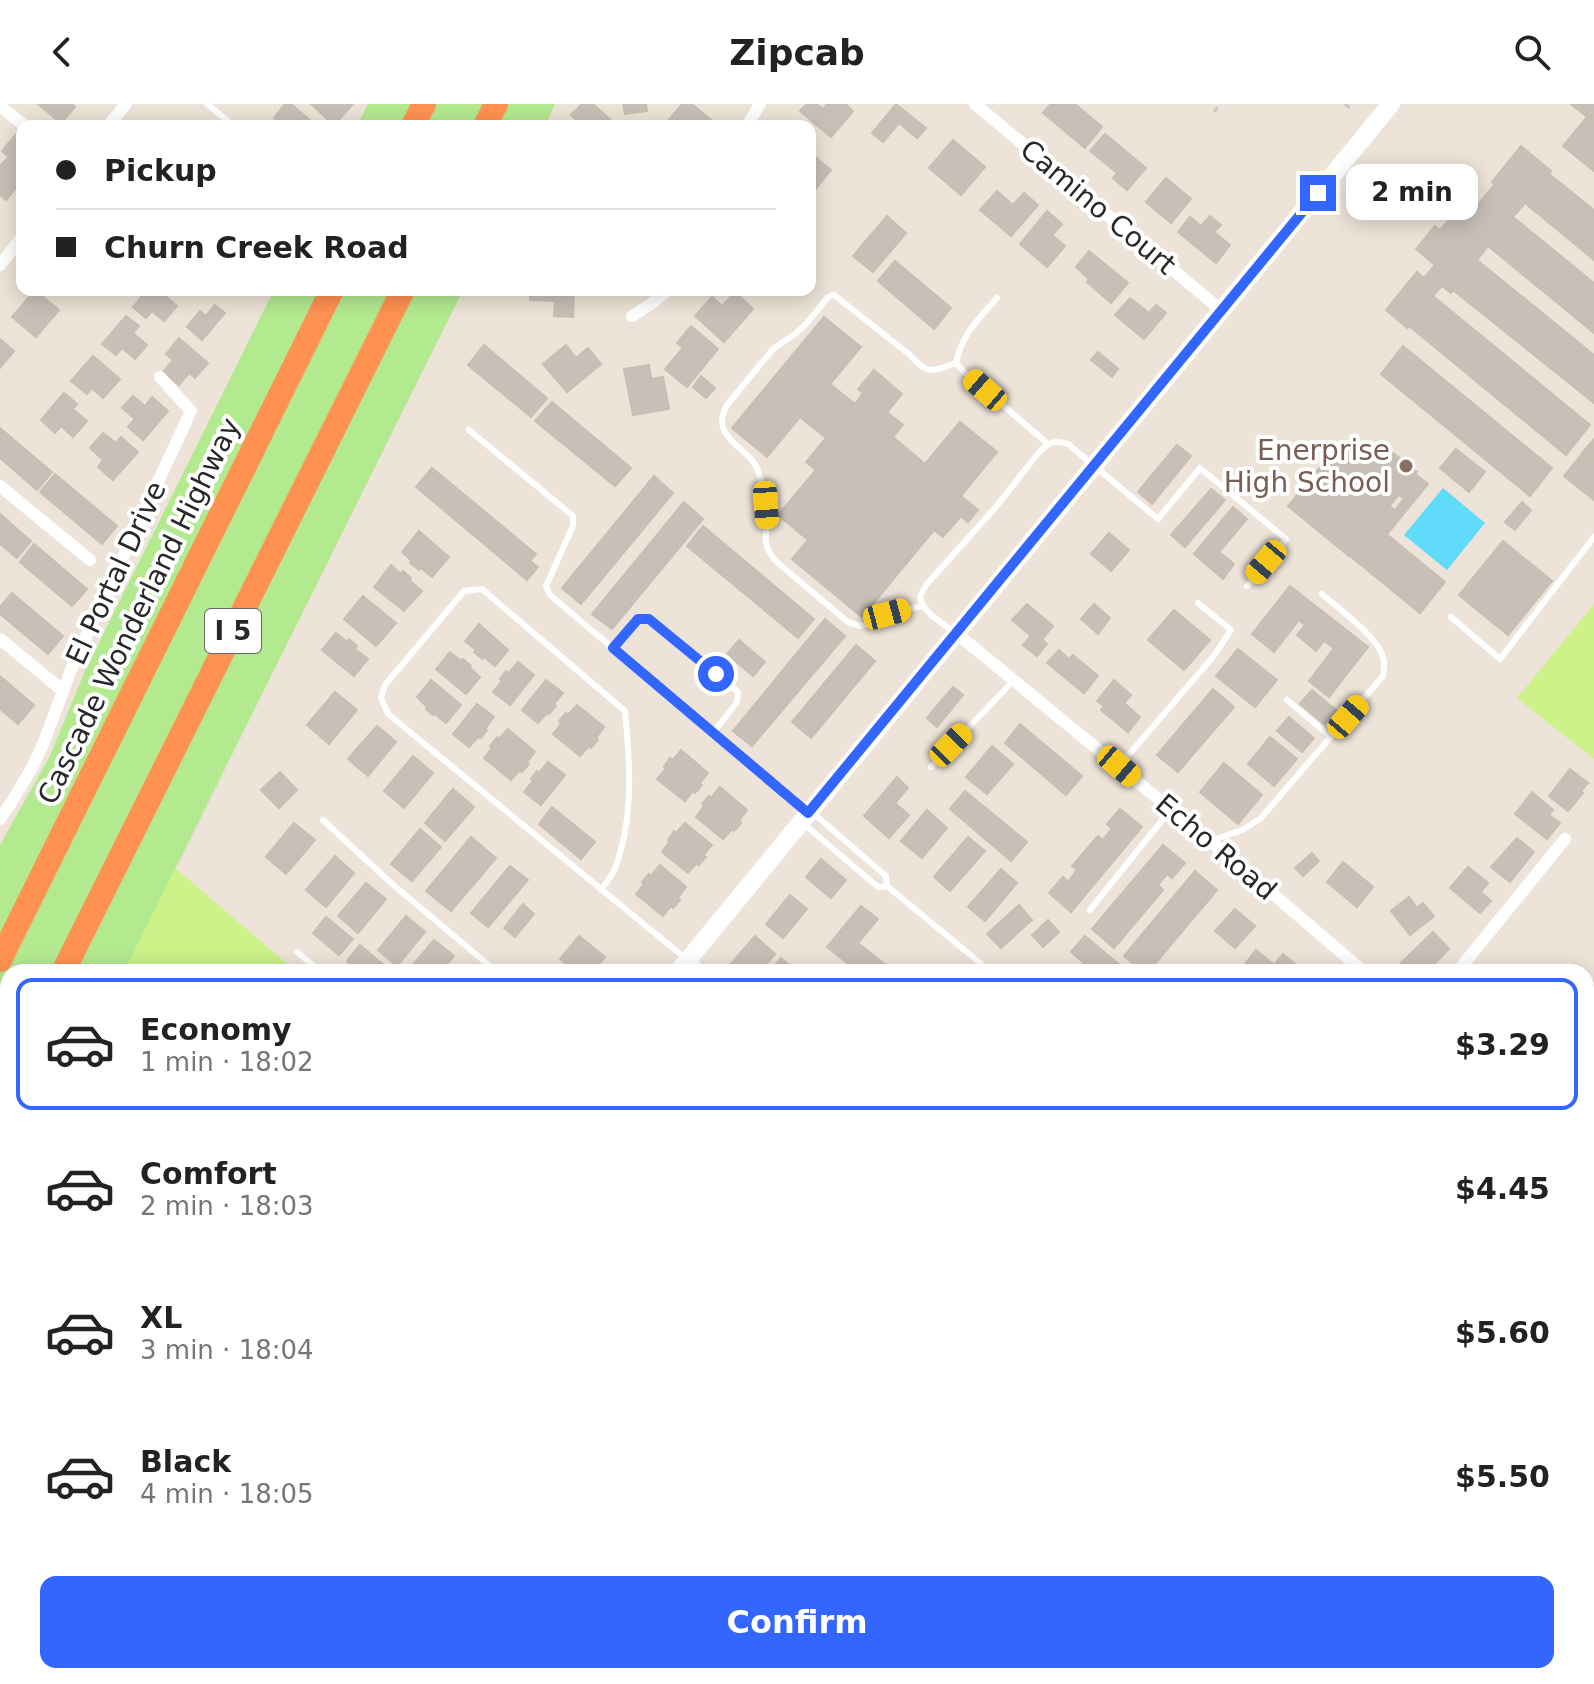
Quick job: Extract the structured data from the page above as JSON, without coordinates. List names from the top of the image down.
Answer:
{
  "streets": {
    "highway": ["Cascade Wonderland Highway", "I 5"],
    "street": ["Camino Court", "El Portal Drive", "Echo Road"]
  },
  "places": ["Enerprise High School"],
  "page": {
    "header": "Zipcab",
    "banner": ["Pickup", "Churn Creek Road"],
    "bubble": "2 min",
    "list": [
      {
        "name": "Economy",
        "note": "1 min · 18:02",
        "value": "$3.29"
      },
      {
        "name": "Comfort",
        "note": "2 min · 18:03",
        "value": "$4.45"
      },
      {
        "name": "XL",
        "note": "3 min · 18:04",
        "value": "$5.60"
      },
      {
        "name": "Black",
        "note": "4 min · 18:05",
        "value": "$5.50"
      }
    ],
    "buttons": "Confirm"
  }
}
